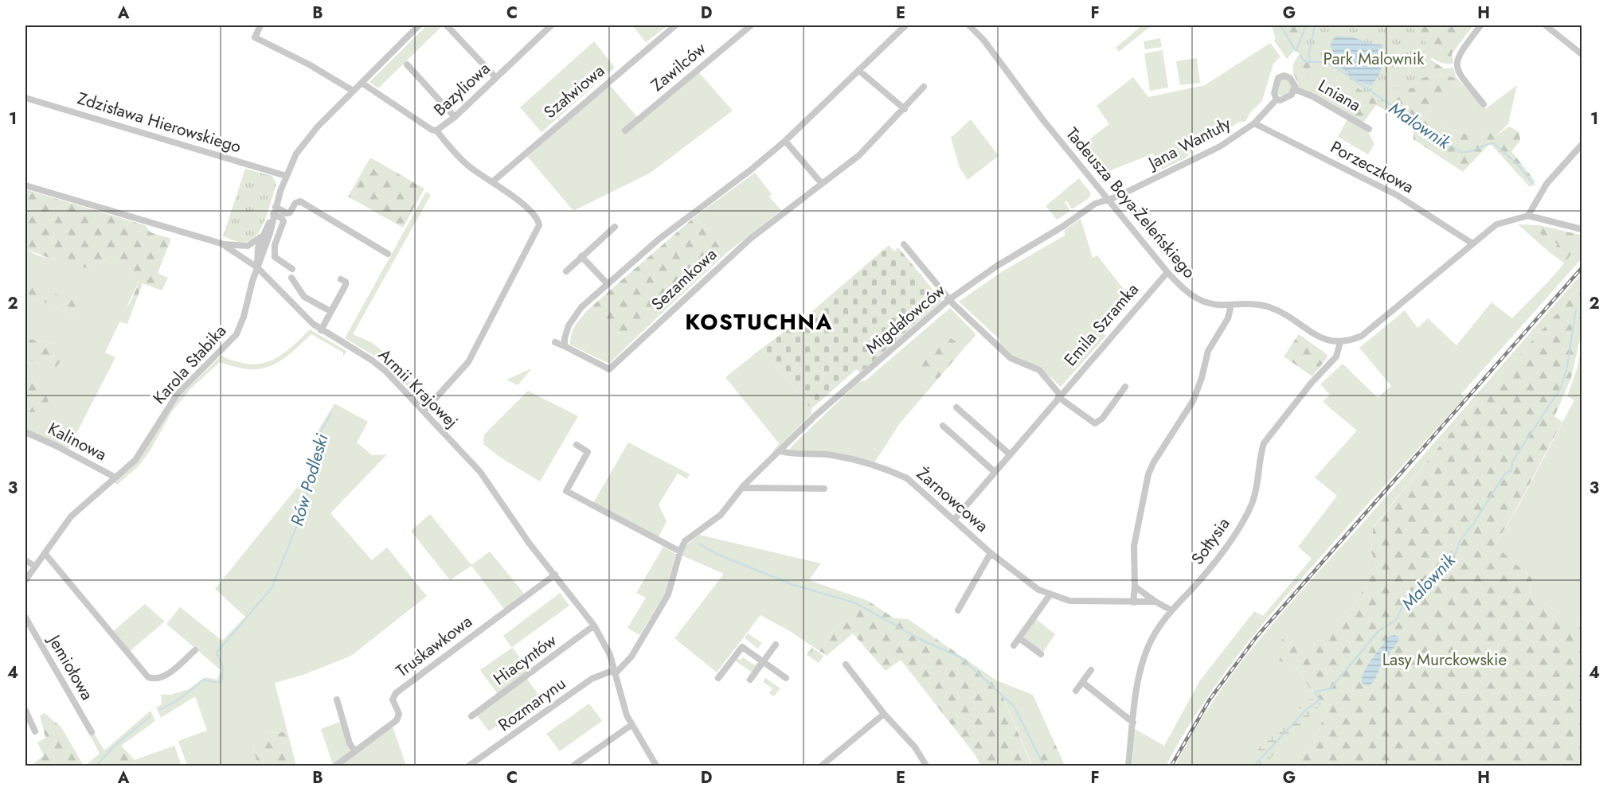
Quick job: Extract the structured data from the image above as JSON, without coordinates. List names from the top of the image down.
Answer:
{
  "streets": {
    "street": [
      "Zawilców",
      "Bazyliowa",
      "Szałwiowa",
      "Lniana",
      "Zdzisława Hierowskiego",
      "Jana Wantuły",
      "Porzeczkowa",
      "Tadeusza Boya-Żeleńskiego",
      "Sezamkowa",
      "Migdałowców",
      "Emila Szramka",
      "Karola Stabika",
      "Armii Krajowej",
      "Kalinowa",
      "Żarnowcowa",
      "Sołtysia",
      "Truskawkowa",
      "Hiacyntów",
      "Jemiołowa",
      "Rozmarynu"
    ]
  },
  "crossings": [
    ["Lniana", "Jana Wantuły"],
    ["Jana Wantuły", "Porzeczkowa"],
    ["Jana Wantuły", "Tadeusza Boya-Żeleńskiego"],
    ["Jana Wantuły", "Migdałowców"],
    ["Tadeusza Boya-Żeleńskiego", "Migdałowców"],
    ["Tadeusza Boya-Żeleńskiego", "Emila Szramka"],
    ["Tadeusza Boya-Żeleńskiego", "Sołtysia"],
    ["Migdałowców", "Armii Krajowej"],
    ["Migdałowców", "Żarnowcowa"],
    ["Migdałowców", "Rozmarynu"],
    ["Emila Szramka", "Żarnowcowa"],
    ["Karola Stabika", "Armii Krajowej"],
    ["Karola Stabika", "Kalinowa"],
    ["Armii Krajowej", "Truskawkowa"],
    ["Armii Krajowej", "Hiacyntów"],
    ["Armii Krajowej", "Rozmarynu"]
  ],
  "districts": ["KOSTUCHNA"],
  "water": ["Malownik", "Rów Podleski"],
  "parks": ["Park Malownik", "Lasy Murckowskie"],
  "grid": {
    "columns": [
      "A",
      "B",
      "C",
      "D",
      "E",
      "F",
      "G",
      "H"
    ],
    "rows": [
      "1",
      "2",
      "3",
      "4"
    ]
  }
}
